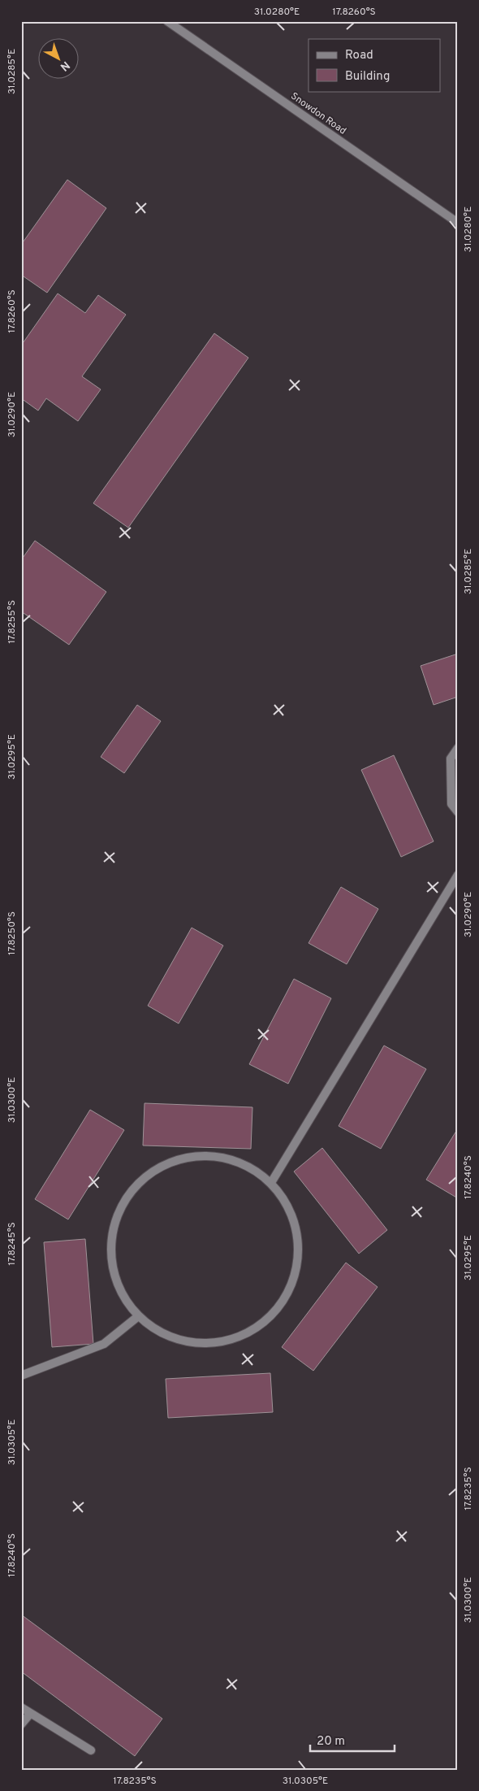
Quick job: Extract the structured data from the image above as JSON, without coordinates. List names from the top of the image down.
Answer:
{
  "streets": {
    "street": ["Snowdon Road"]
  },
  "legend": ["Road", "Building"],
  "scale_bar": "20 m",
  "north": "bottom right",
  "coordinates": [
    "31.0280°E",
    "17.8260°S",
    "31.0285°E",
    "31.0290°E",
    "17.8255°S",
    "31.0295°E",
    "17.8250°S",
    "31.0300°E",
    "17.8240°S",
    "17.8245°S",
    "31.0305°E",
    "17.8235°S"
  ]
}
